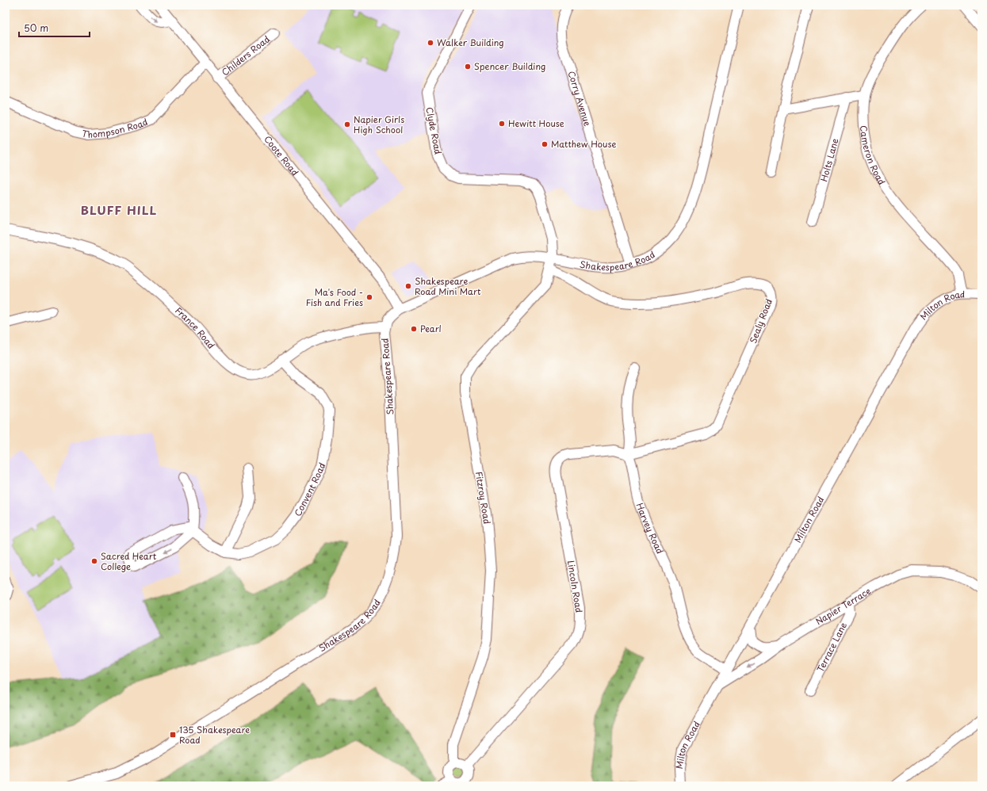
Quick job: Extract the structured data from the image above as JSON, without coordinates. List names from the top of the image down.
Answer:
{
  "streets": {
    "street": [
      "Childers Road",
      "Corry Avenue",
      "Thompson Road",
      "Clyde Road",
      "Cameron Road",
      "Coote Road",
      "Holts Lane",
      "Shakespeare Road",
      "Milton Road",
      "Sealy Road",
      "France Road",
      "Convent Road",
      "Fitzroy Road",
      "Harvey Road",
      "Lincoln Road",
      "Napier Terrace",
      "Terrace Lane"
    ]
  },
  "crossings": [
    ["Childers Road", "Coote Road"],
    ["Corry Avenue", "Shakespeare Road"],
    ["Thompson Road", "Coote Road"],
    ["Clyde Road", "Shakespeare Road"],
    ["Clyde Road", "Fitzroy Road"],
    ["Cameron Road", "Milton Road"],
    ["Coote Road", "Shakespeare Road"],
    ["Shakespeare Road", "France Road"],
    ["Shakespeare Road", "Fitzroy Road"],
    ["Milton Road", "Harvey Road"],
    ["Milton Road", "Napier Terrace"],
    ["Sealy Road", "Fitzroy Road"],
    ["Sealy Road", "Harvey Road"],
    ["Sealy Road", "Lincoln Road"],
    ["France Road", "Convent Road"],
    ["Fitzroy Road", "Lincoln Road"],
    ["Harvey Road", "Lincoln Road"],
    ["Napier Terrace", "Terrace Lane"]
  ],
  "districts": ["BLUFF HILL"],
  "places": {
    "other": [
      "Walker Building",
      "Spencer Building",
      "Hewitt House",
      "Napier Girls High School",
      "Matthew House",
      "Shakespeare Road Mini Mart",
      "Ma's Food - Fish and Fries",
      "Pearl",
      "Sacred Heart College"
    ],
    "transit": ["135 Shakespeare Road"]
  },
  "scale_bar": "50 m"
}
